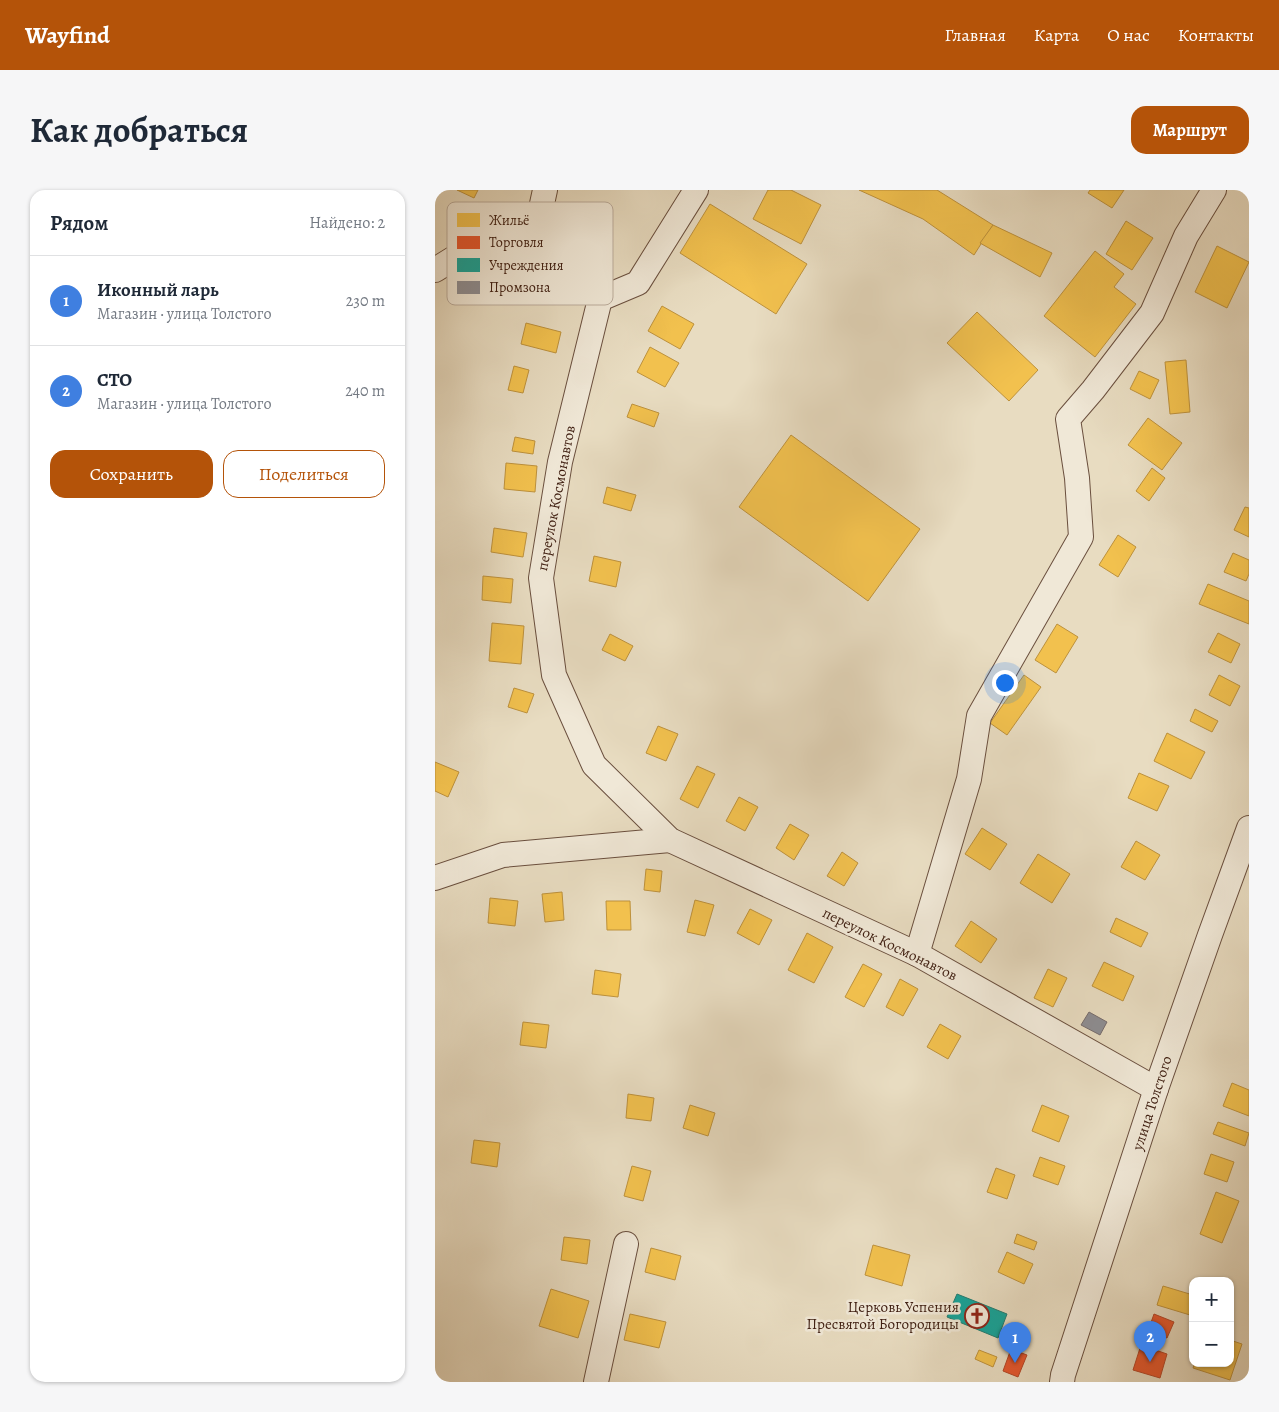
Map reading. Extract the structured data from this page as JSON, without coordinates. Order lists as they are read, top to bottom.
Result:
{
  "streets": {
    "street": ["переулок Космонавтов", "улица Толстого"]
  },
  "crossings": [
    ["переулок Космонавтов", "улица Толстого"]
  ],
  "places": {
    "church": ["Церковь Успения Пресвятой Богородицы"]
  },
  "legend": [
    "Жильё",
    "Торговля",
    "Учреждения",
    "Промзона"
  ],
  "page": {
    "header": "Wayfind",
    "nav": [
      "Главная",
      "Карта",
      "О нас",
      "Контакты"
    ],
    "title": "Как добраться",
    "buttons": [
      "Маршрут",
      ["Сохранить", "Поделиться"]
    ],
    "heading": ["Рядом", "Найдено: 2"],
    "list": [
      {
        "mark": "1",
        "name": "Иконный ларь",
        "note": "Магазин · улица Толстого",
        "value": "230 m"
      },
      {
        "mark": "2",
        "name": "СТО",
        "note": "Магазин · улица Толстого",
        "value": "240 m"
      }
    ],
    "map_buttons": ["+", "−"],
    "pins": ["2", "1"]
  }
}
